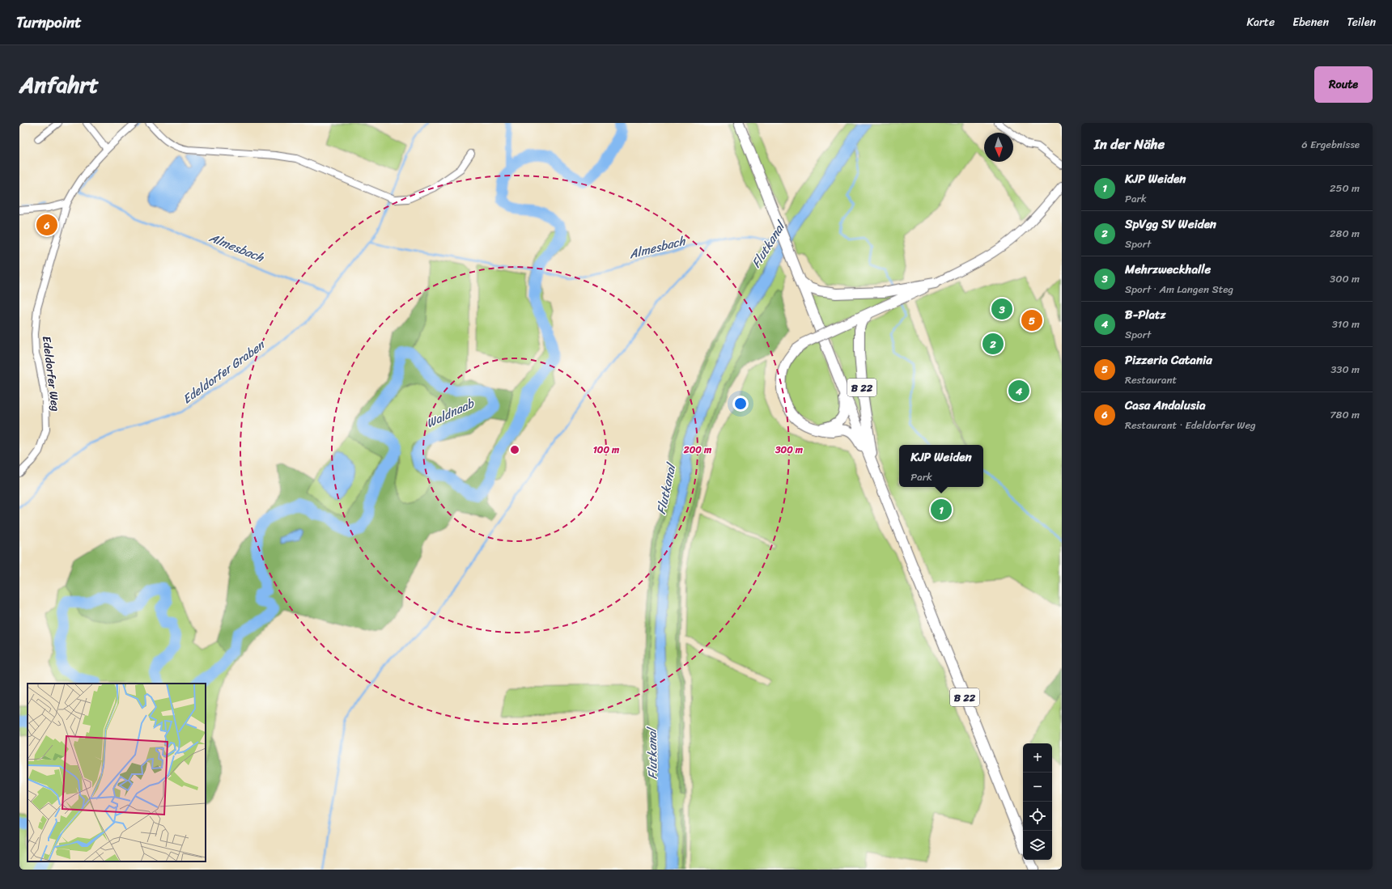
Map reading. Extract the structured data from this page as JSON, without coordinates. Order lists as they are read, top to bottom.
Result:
{
  "streets": {
    "main road": ["B 22"],
    "street": ["Edeldorfer Weg"]
  },
  "water": [
    "Flutkanal",
    "Almesbach",
    "Edeldorfer Graben",
    "Waldnaab"
  ],
  "north": "bottom",
  "page": {
    "header": "Turnpoint",
    "nav": ["Karte", "Ebenen", "Teilen"],
    "title": "Anfahrt",
    "buttons": "Route",
    "heading": ["In der Nähe", "6 Ergebnisse"],
    "list": [
      {
        "mark": "1",
        "name": "KJP Weiden",
        "note": "Park",
        "value": "250 m"
      },
      {
        "mark": "2",
        "name": "SpVgg SV Weiden",
        "note": "Sport",
        "value": "280 m"
      },
      {
        "mark": "3",
        "name": "Mehrzweckhalle",
        "note": "Sport · Am Langen Steg",
        "value": "300 m"
      },
      {
        "mark": "4",
        "name": "B-Platz",
        "note": "Sport",
        "value": "310 m"
      },
      {
        "mark": "5",
        "name": "Pizzeria Catania",
        "note": "Restaurant",
        "value": "330 m"
      },
      {
        "mark": "6",
        "name": "Casa Andalusia",
        "note": "Restaurant · Edeldorfer Weg",
        "value": "780 m"
      }
    ],
    "pins": [
      "6",
      "3",
      "5",
      "2",
      "4",
      "1"
    ],
    "popup": ["KJP Weiden", "Park"],
    "map_buttons": ["+", "−"]
  },
  "rings": ["100 m", "200 m", "300 m"]
}
